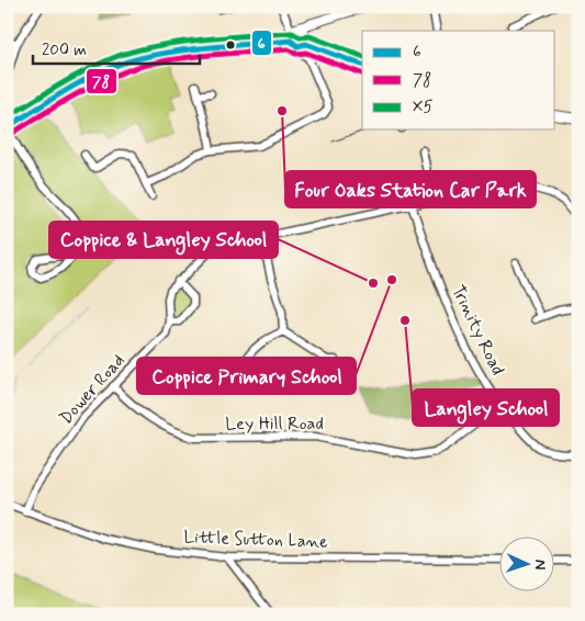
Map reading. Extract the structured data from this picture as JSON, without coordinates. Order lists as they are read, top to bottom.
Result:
{
  "streets": {
    "street": [
      "Trinity Road",
      "Dower Road",
      "Ley Hill Road",
      "Little Sutton Lane"
    ]
  },
  "crossings": [
    ["Trinity Road", "Dower Road"],
    ["Trinity Road", "Ley Hill Road"],
    ["Dower Road", "Ley Hill Road"],
    ["Dower Road", "Little Sutton Lane"]
  ],
  "places": [
    "Four Oaks Station Car Park",
    "Coppice Primary School",
    "Coppice & Langley School",
    "Langley School"
  ],
  "lines": ["transit line X5", "transit line 6", "transit line 78"],
  "legend": ["6", "78", "X5"],
  "scale_bar": "200 m",
  "north": "right"
}
